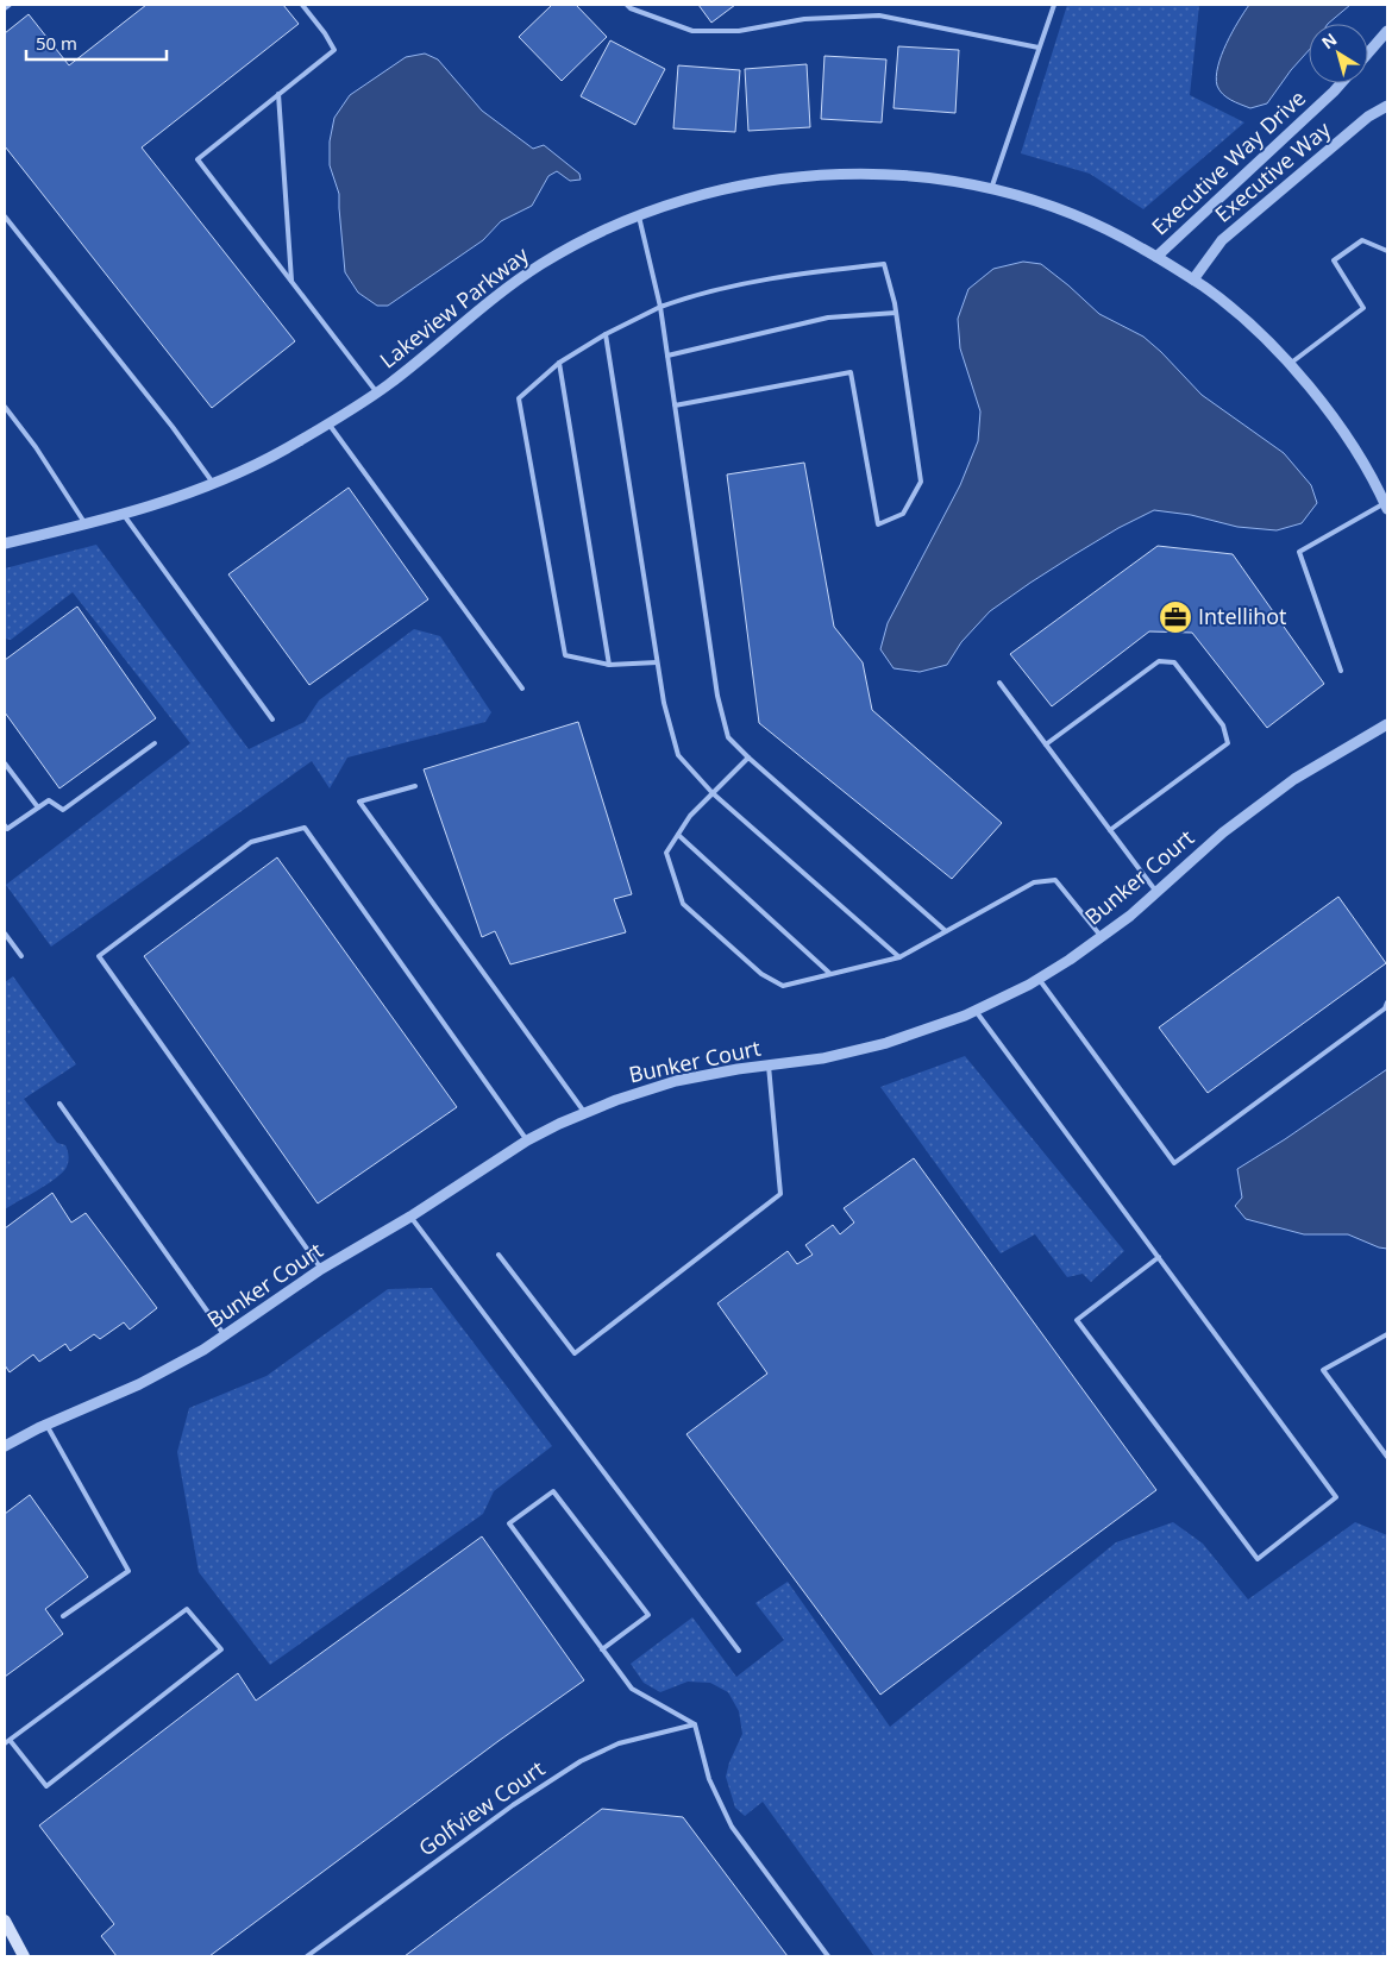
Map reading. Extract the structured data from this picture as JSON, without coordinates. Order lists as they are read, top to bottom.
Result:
{
  "streets": {
    "street": [
      "Executive Way Drive",
      "Executive Way",
      "Lakeview Parkway",
      "Bunker Court"
    ],
    "lane": ["Golfview Court"]
  },
  "crossings": [
    ["Executive Way Drive", "Lakeview Parkway"],
    ["Executive Way", "Lakeview Parkway"]
  ],
  "places": {
    "office": ["Intellihot"]
  },
  "scale_bar": "50 m",
  "north": "top left"
}
